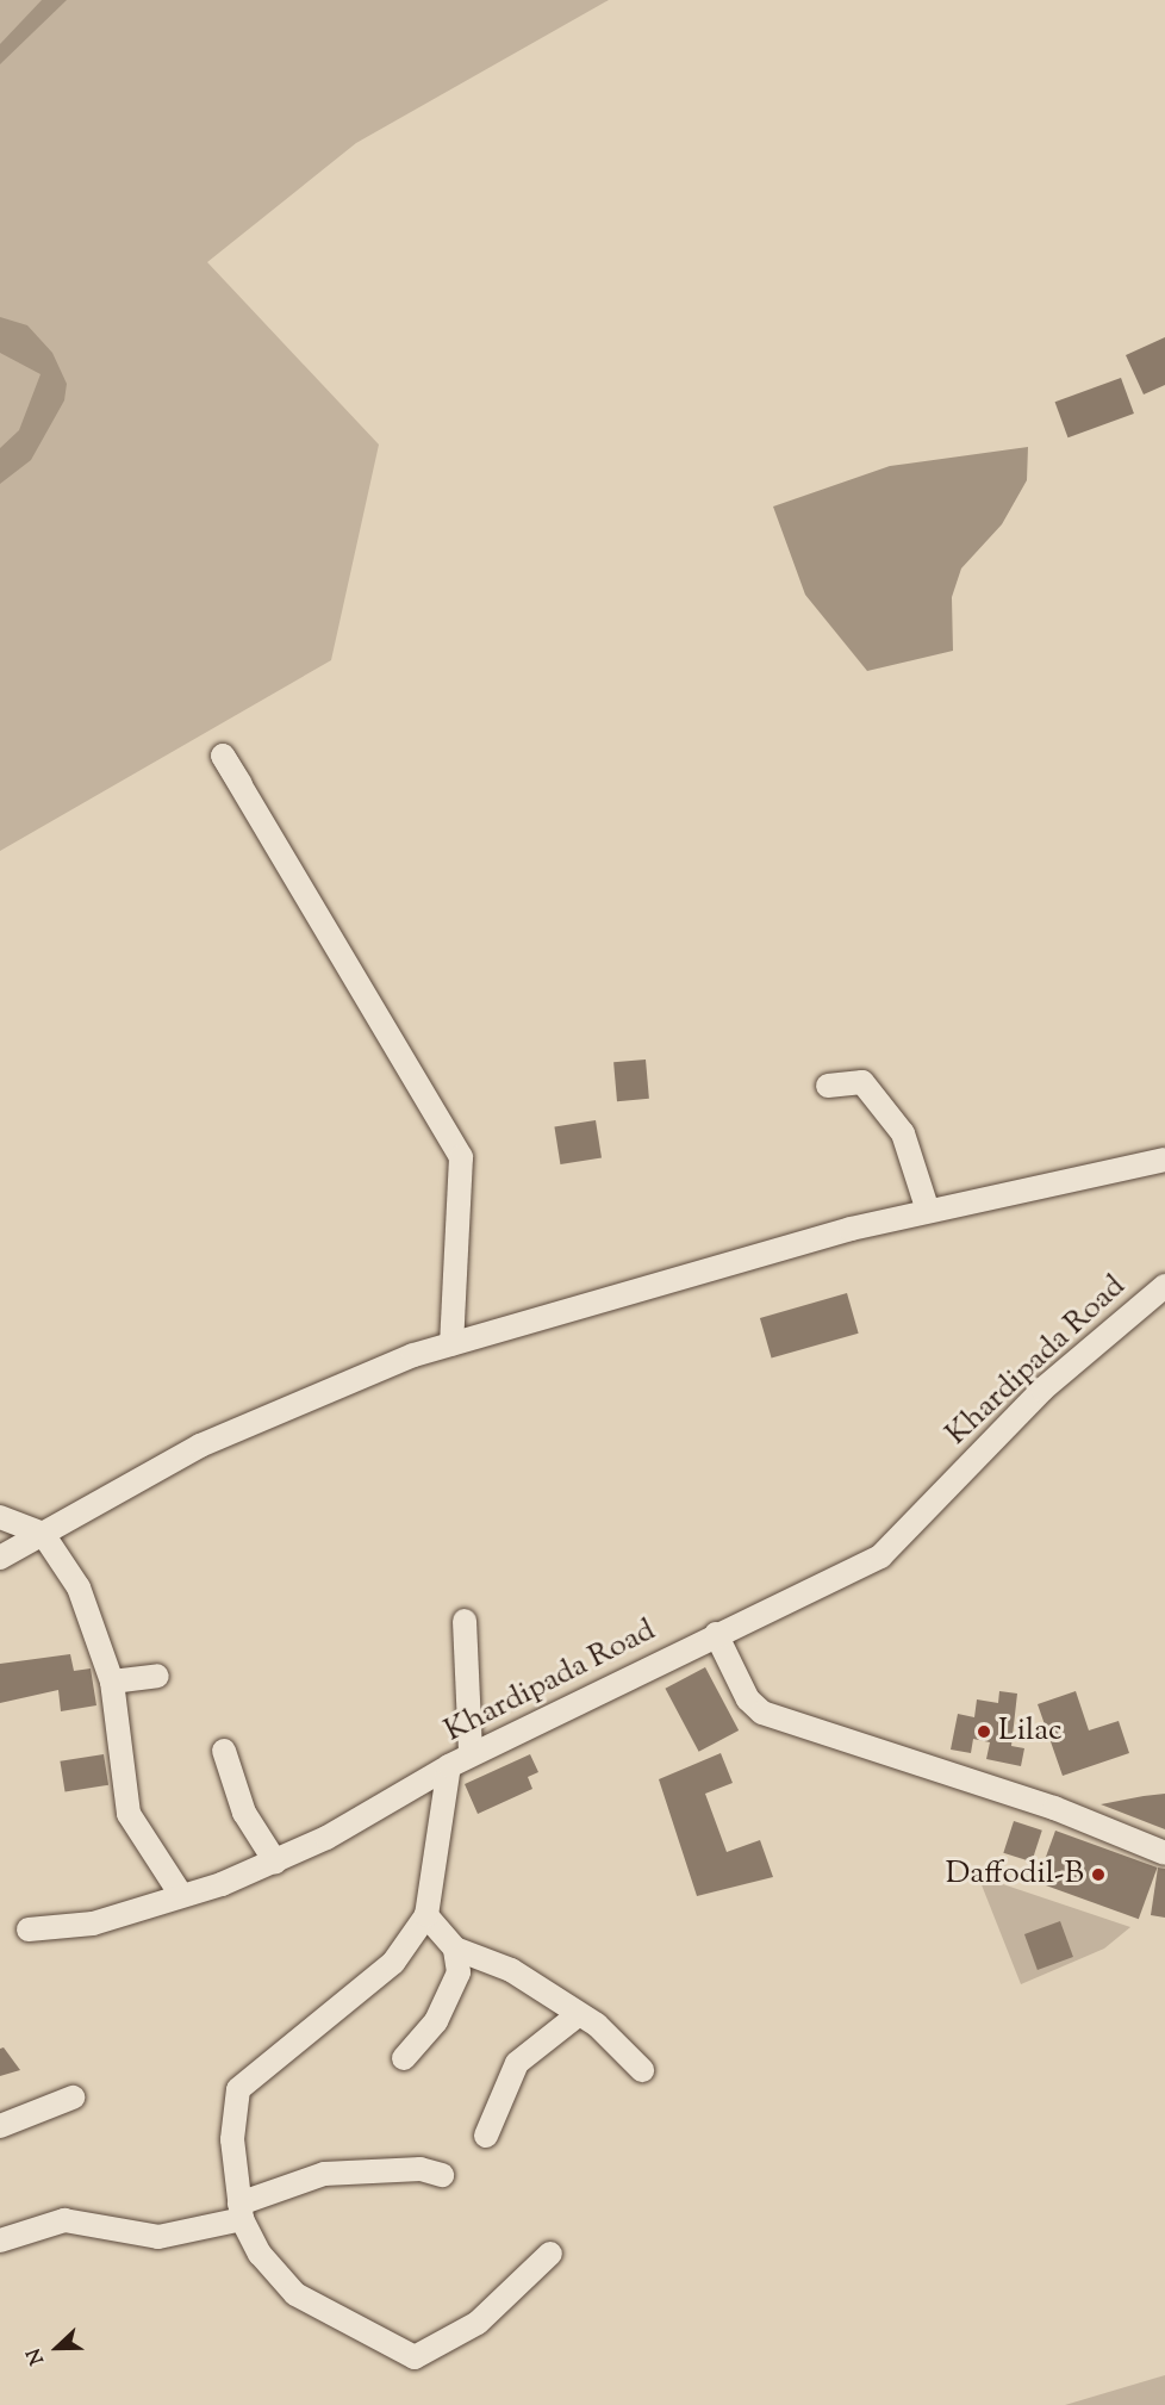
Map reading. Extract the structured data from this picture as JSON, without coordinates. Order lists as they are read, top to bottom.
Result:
{
  "streets": {
    "street": ["Khardipada Road"]
  },
  "places": ["Lilac", "Daffodil-B"],
  "north": "left"
}
